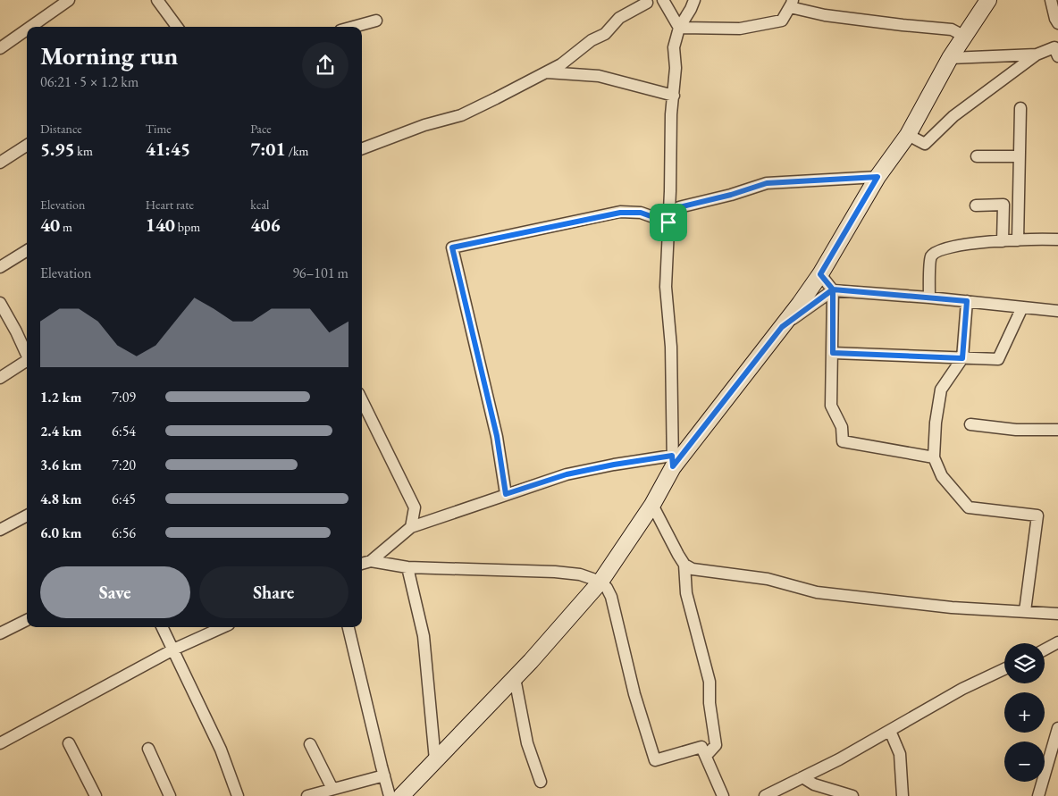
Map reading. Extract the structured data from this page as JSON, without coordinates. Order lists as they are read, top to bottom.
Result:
{
  "page": {
    "heading": ["Morning run", "06:21 · 5 × 1.2 km"],
    "stats": [
      ["Distance", "5.95 km"],
      ["Time", "41:45"],
      ["Pace", "7:01 /km"],
      ["Elevation", "40 m"],
      ["Heart rate", "140 bpm"],
      ["kcal", "406"]
    ],
    "chart": ["Elevation", "96–101 m"],
    "list": [
      {
        "name": "1.2 km",
        "note": "7:09"
      },
      {
        "name": "2.4 km",
        "note": "6:54"
      },
      {
        "name": "3.6 km",
        "note": "7:20"
      },
      {
        "name": "4.8 km",
        "note": "6:45"
      },
      {
        "name": "6.0 km",
        "note": "6:56"
      }
    ],
    "buttons": ["Save", "Share"],
    "map_buttons": ["+", "−"]
  }
}
